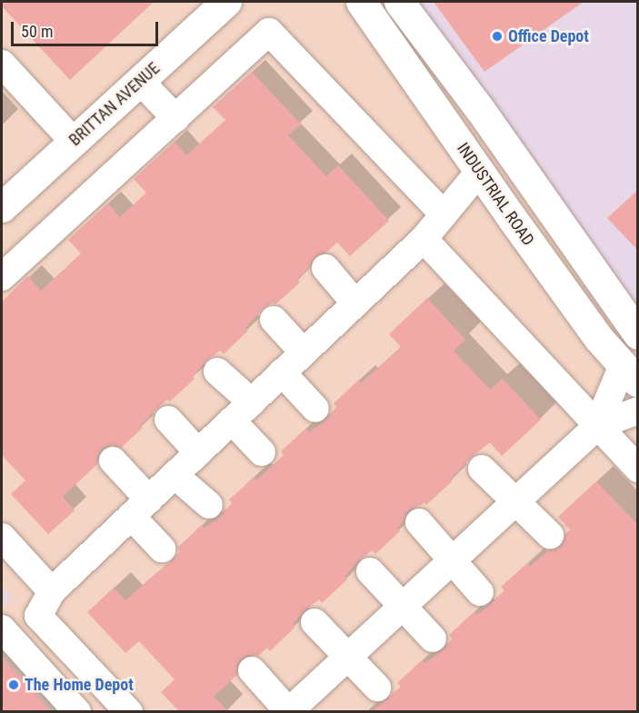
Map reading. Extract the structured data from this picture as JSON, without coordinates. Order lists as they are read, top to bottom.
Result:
{
  "streets": {
    "main road": ["BRITTAN AVENUE", "INDUSTRIAL ROAD"]
  },
  "places": ["Office Depot", "The Home Depot"],
  "scale_bar": "50 m"
}
